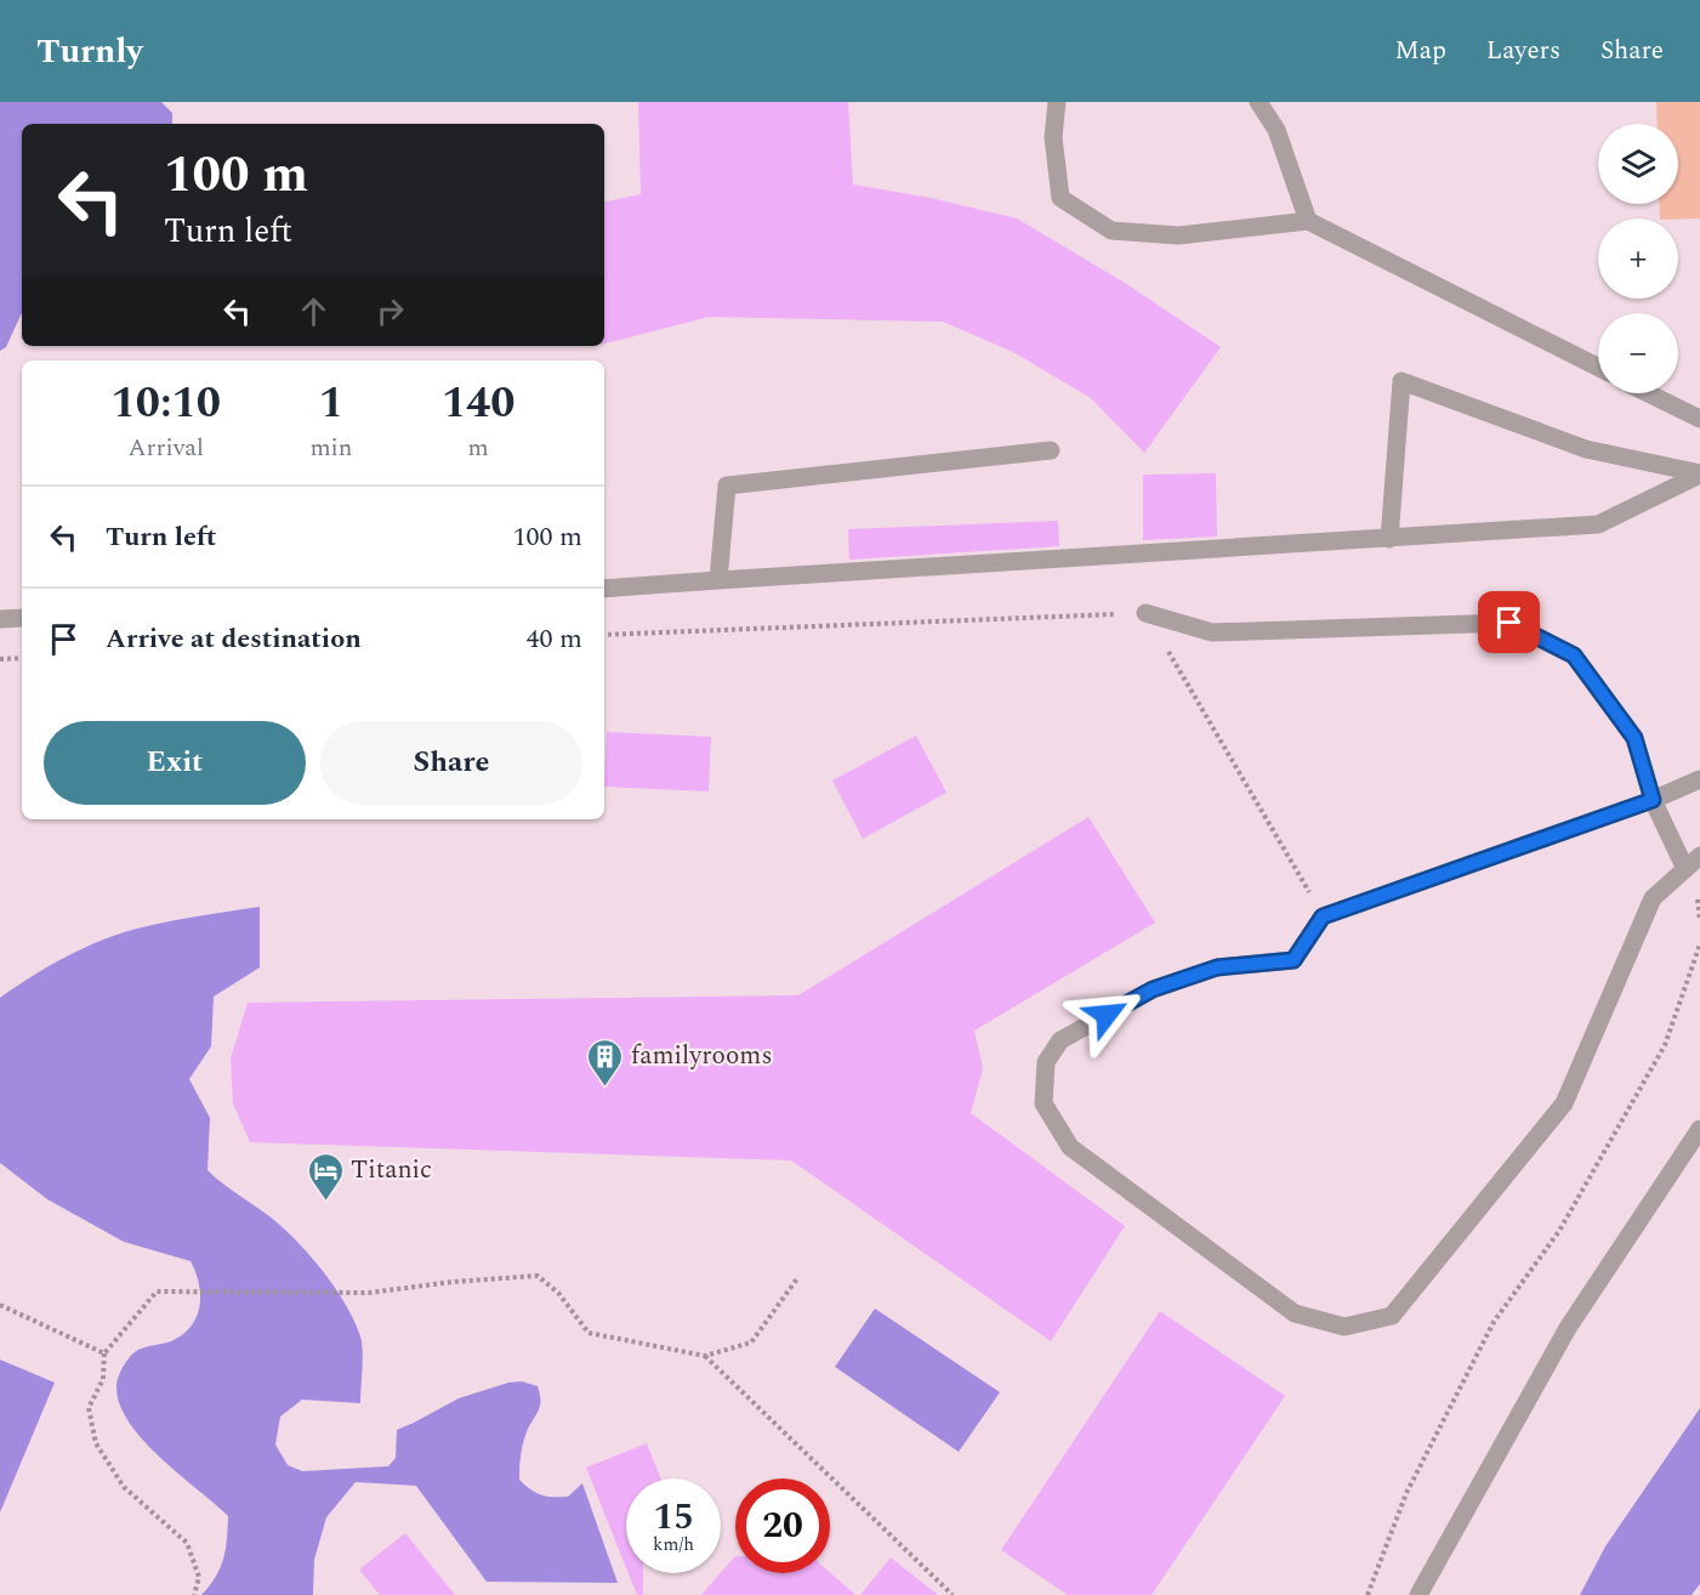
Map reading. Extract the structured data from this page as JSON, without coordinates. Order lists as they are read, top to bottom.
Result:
{
  "places": {
    "building": ["familyrooms"],
    "hotel": ["Titanic"]
  },
  "page": {
    "header": "Turnly",
    "nav": ["Map", "Layers", "Share"],
    "map_buttons": ["+", "−"],
    "turn": ["100 m", "Turn left"],
    "eta": [
      "10:10",
      "Arrival",
      "1",
      "min",
      "140",
      "m"
    ],
    "list": [
      {
        "name": "Turn left",
        "value": "100 m"
      },
      {
        "name": "Arrive at destination",
        "value": "40 m"
      }
    ],
    "buttons": ["Exit", "Share"],
    "speed": "15 km/h",
    "limit": "20"
  }
}
